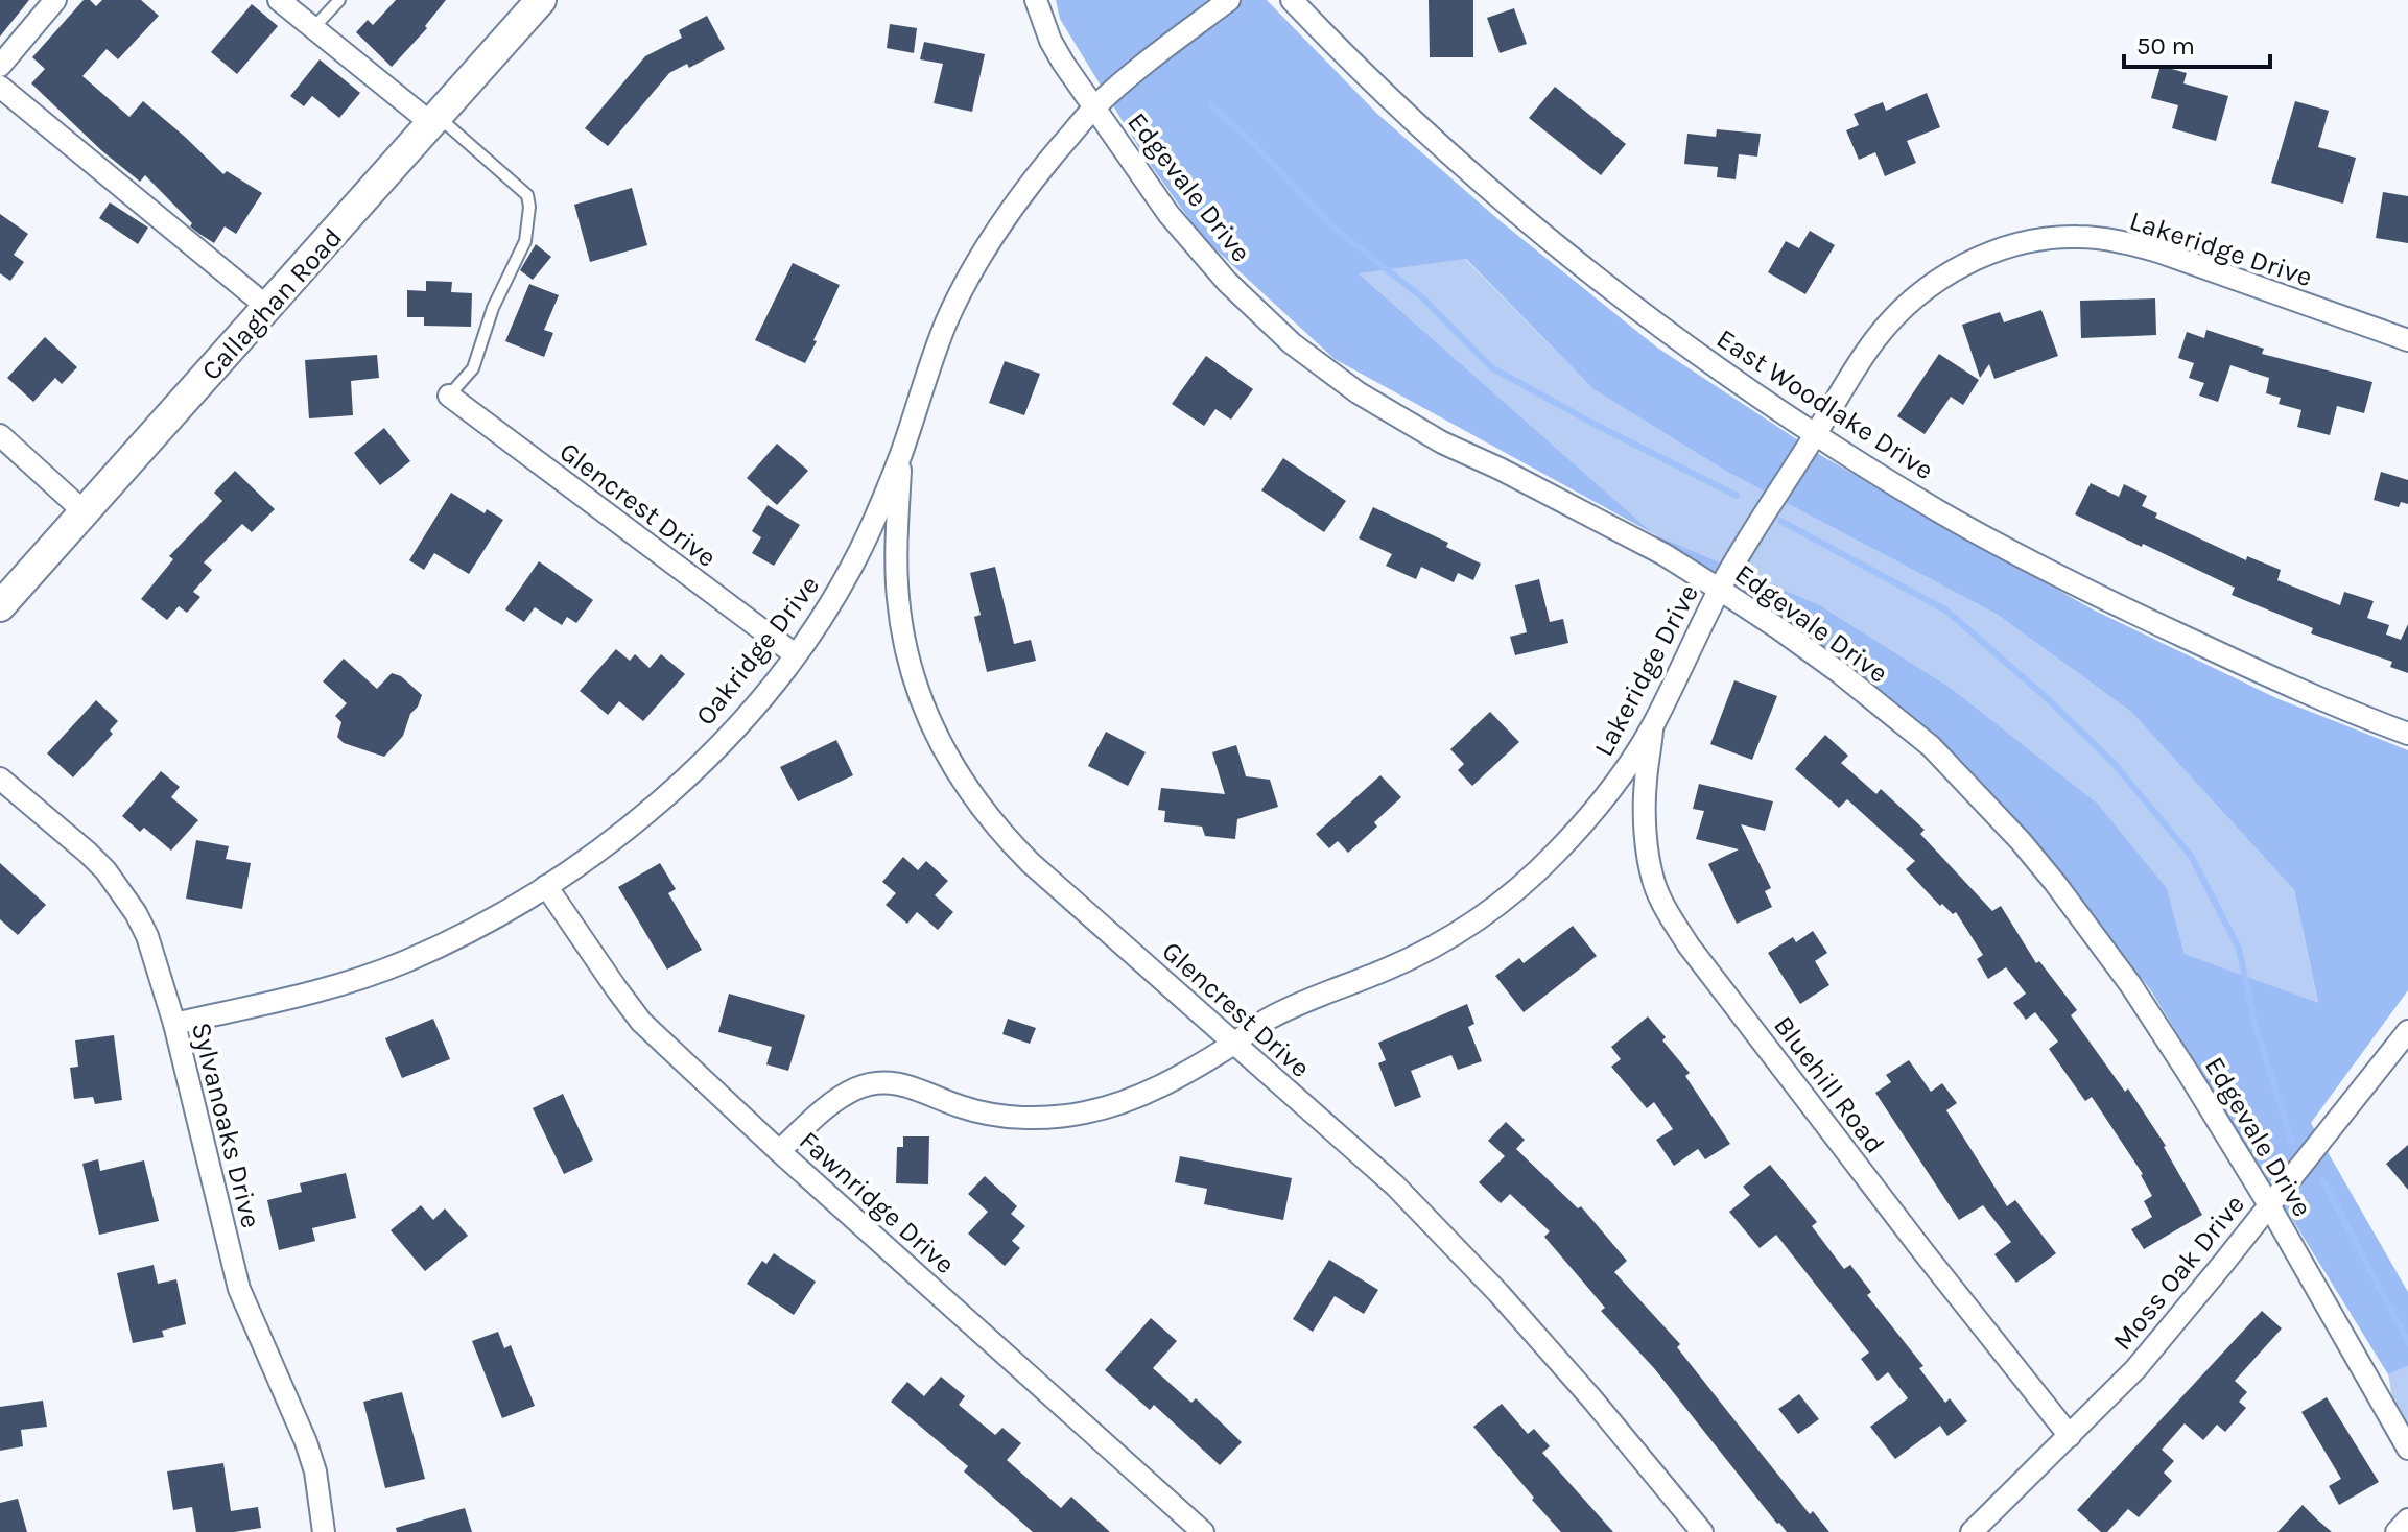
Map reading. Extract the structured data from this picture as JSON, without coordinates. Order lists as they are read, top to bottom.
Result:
{
  "streets": {
    "main road": ["Callaghan Road"],
    "street": [
      "Edgevale Drive",
      "Lakeridge Drive",
      "East Woodlake Drive",
      "Glencrest Drive",
      "Oakridge Drive",
      "Bluehill Road",
      "Sylvanoaks Drive",
      "Fawnridge Drive",
      "Moss Oak Drive"
    ]
  },
  "crossings": [
    ["Edgevale Drive", "Lakeridge Drive"],
    ["Edgevale Drive", "Oakridge Drive"],
    ["Edgevale Drive", "Moss Oak Drive"],
    ["Lakeridge Drive", "East Woodlake Drive"],
    ["Lakeridge Drive", "Glencrest Drive"],
    ["Lakeridge Drive", "Bluehill Road"],
    ["Lakeridge Drive", "Fawnridge Drive"],
    ["Glencrest Drive", "Oakridge Drive"],
    ["Oakridge Drive", "Sylvanoaks Drive"],
    ["Oakridge Drive", "Fawnridge Drive"],
    ["Bluehill Road", "Moss Oak Drive"]
  ],
  "scale_bar": "50 m"
}
